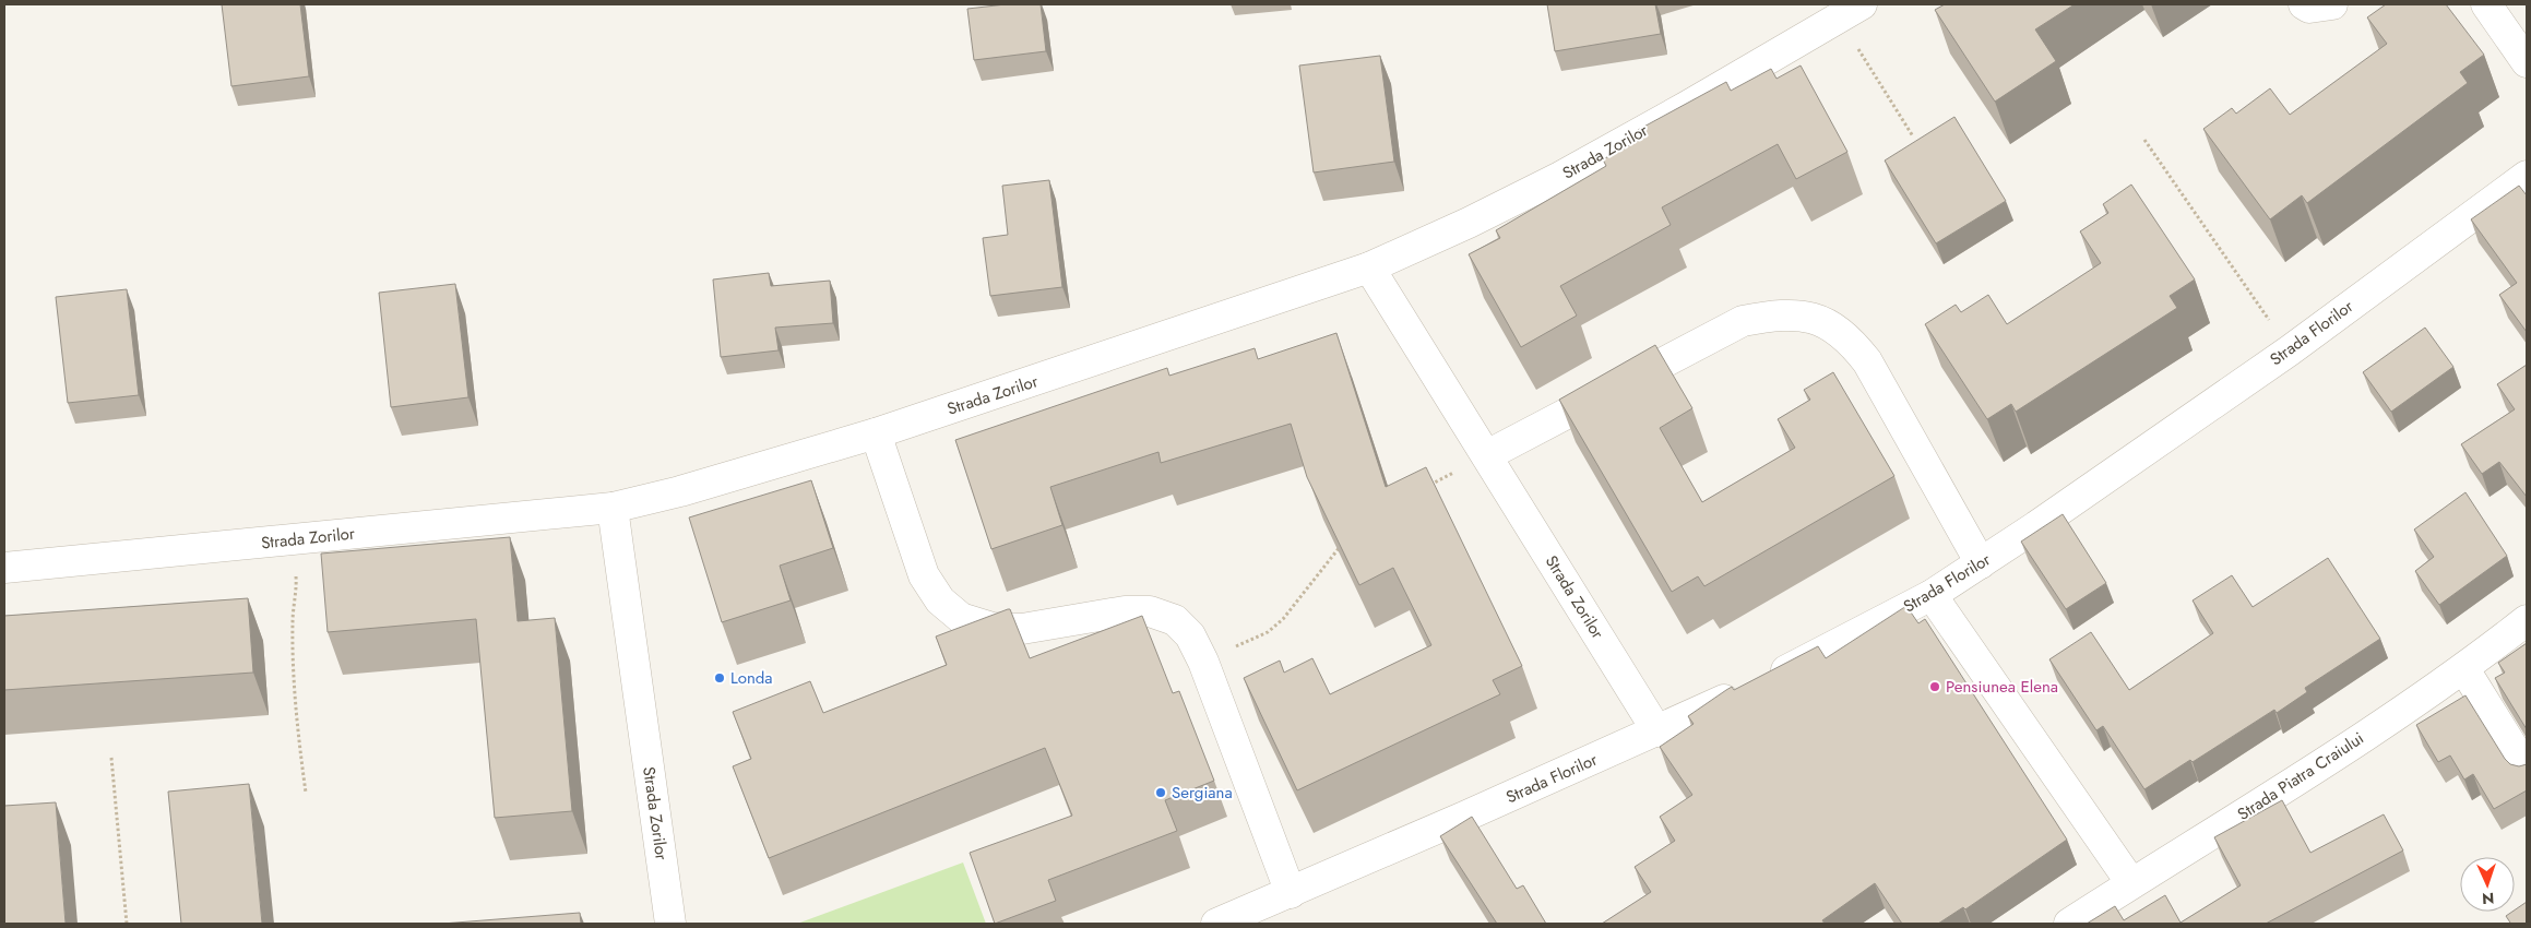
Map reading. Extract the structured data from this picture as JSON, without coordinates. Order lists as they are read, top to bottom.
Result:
{
  "streets": {
    "street": ["Strada Zorilor", "Strada Florilor", "Strada Piatra Craiului"]
  },
  "crossings": [
    ["Strada Zorilor", "Strada Florilor"]
  ],
  "places": ["Londa", "Pensiunea Elena", "Sergiana"],
  "north": "bottom"
}
